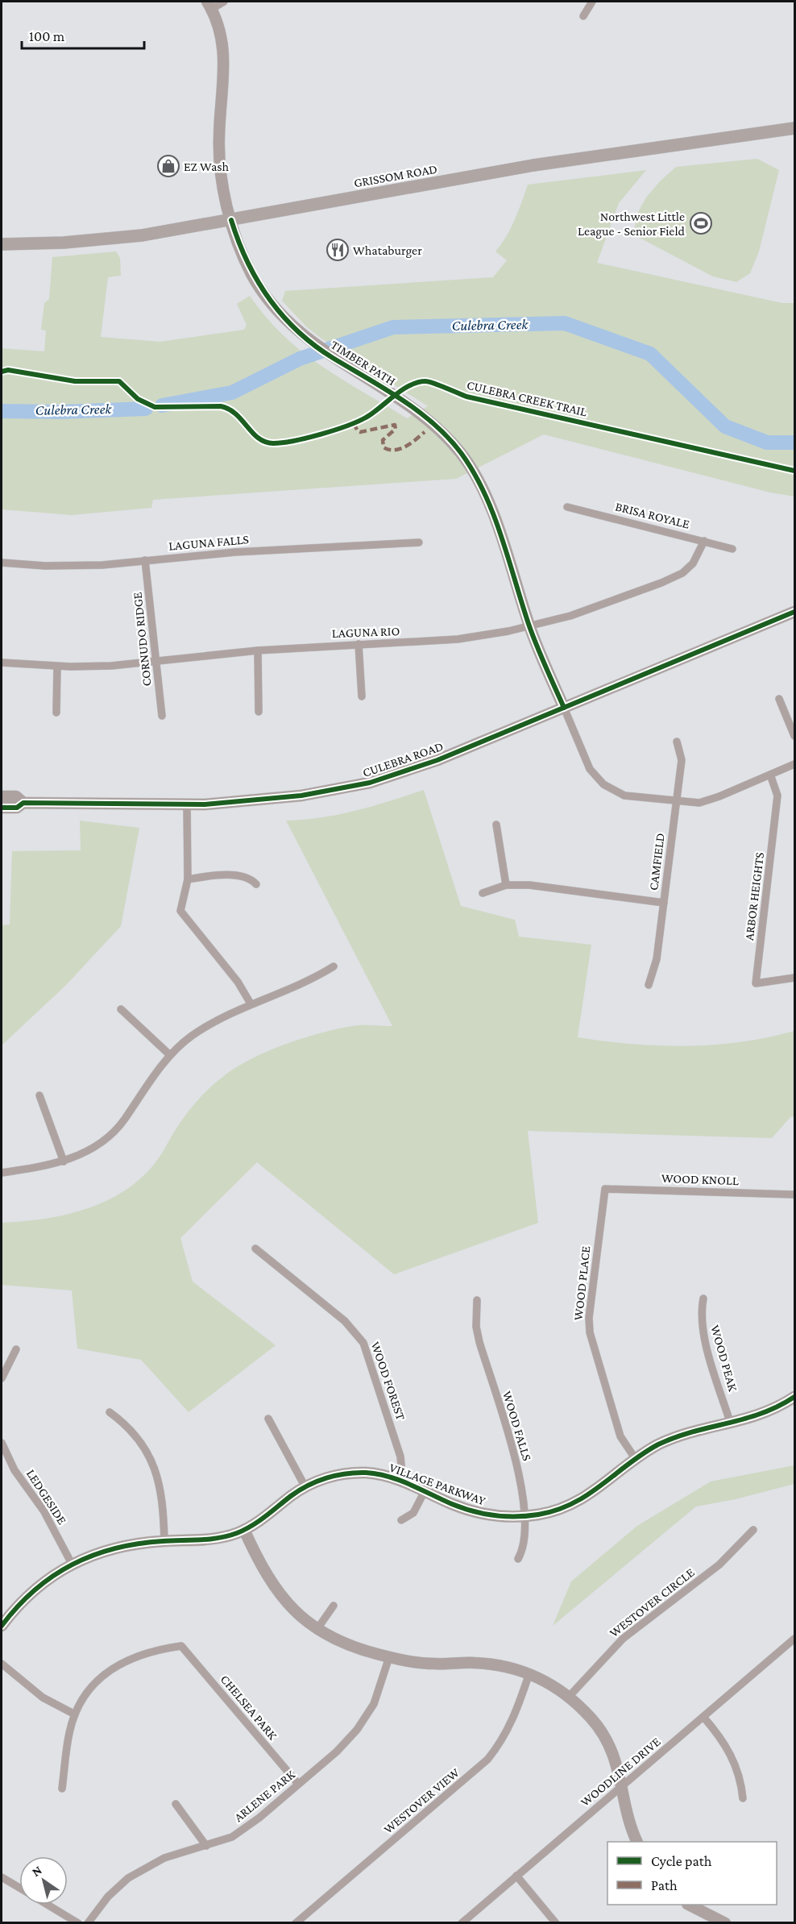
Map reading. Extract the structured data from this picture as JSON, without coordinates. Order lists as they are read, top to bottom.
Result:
{
  "streets": {
    "main road": ["GRISSOM ROAD"],
    "street": [
      "TIMBER PATH",
      "BRISA ROYALE",
      "LAGUNA FALLS",
      "LAGUNA RIO",
      "CORNUDO RIDGE",
      "CULEBRA ROAD",
      "CAMFIELD",
      "ARBOR HEIGHTS",
      "WOOD KNOLL",
      "WOOD PLACE",
      "WOOD PEAK",
      "WOOD FOREST",
      "WOOD FALLS",
      "VILLAGE PARKWAY",
      "LEDGESIDE",
      "WESTOVER CIRCLE",
      "CHELSEA PARK",
      "WOODLINE DRIVE",
      "ARLENE PARK",
      "WESTOVER VIEW"
    ],
    "cycle path": ["CULEBRA CREEK TRAIL"]
  },
  "crossings": [
    ["GRISSOM ROAD", "TIMBER PATH"],
    ["TIMBER PATH", "LAGUNA RIO"],
    ["TIMBER PATH", "CULEBRA ROAD"],
    ["BRISA ROYALE", "LAGUNA RIO"],
    ["LAGUNA FALLS", "CORNUDO RIDGE"],
    ["LAGUNA RIO", "CORNUDO RIDGE"],
    ["WOOD KNOLL", "WOOD PLACE"],
    ["WOOD PLACE", "VILLAGE PARKWAY"],
    ["WOOD PEAK", "VILLAGE PARKWAY"],
    ["WOOD FOREST", "VILLAGE PARKWAY"],
    ["WOOD FALLS", "VILLAGE PARKWAY"],
    ["VILLAGE PARKWAY", "LEDGESIDE"],
    ["CHELSEA PARK", "ARLENE PARK"]
  ],
  "water": ["Culebra Creek"],
  "places": {
    "shop": ["EZ Wash"],
    "sports": ["Northwest Little League - Senior Field"],
    "restaurant": ["Whataburger"]
  },
  "legend": ["Cycle path", "Path"],
  "scale_bar": "100 m",
  "north": "top left"
}
